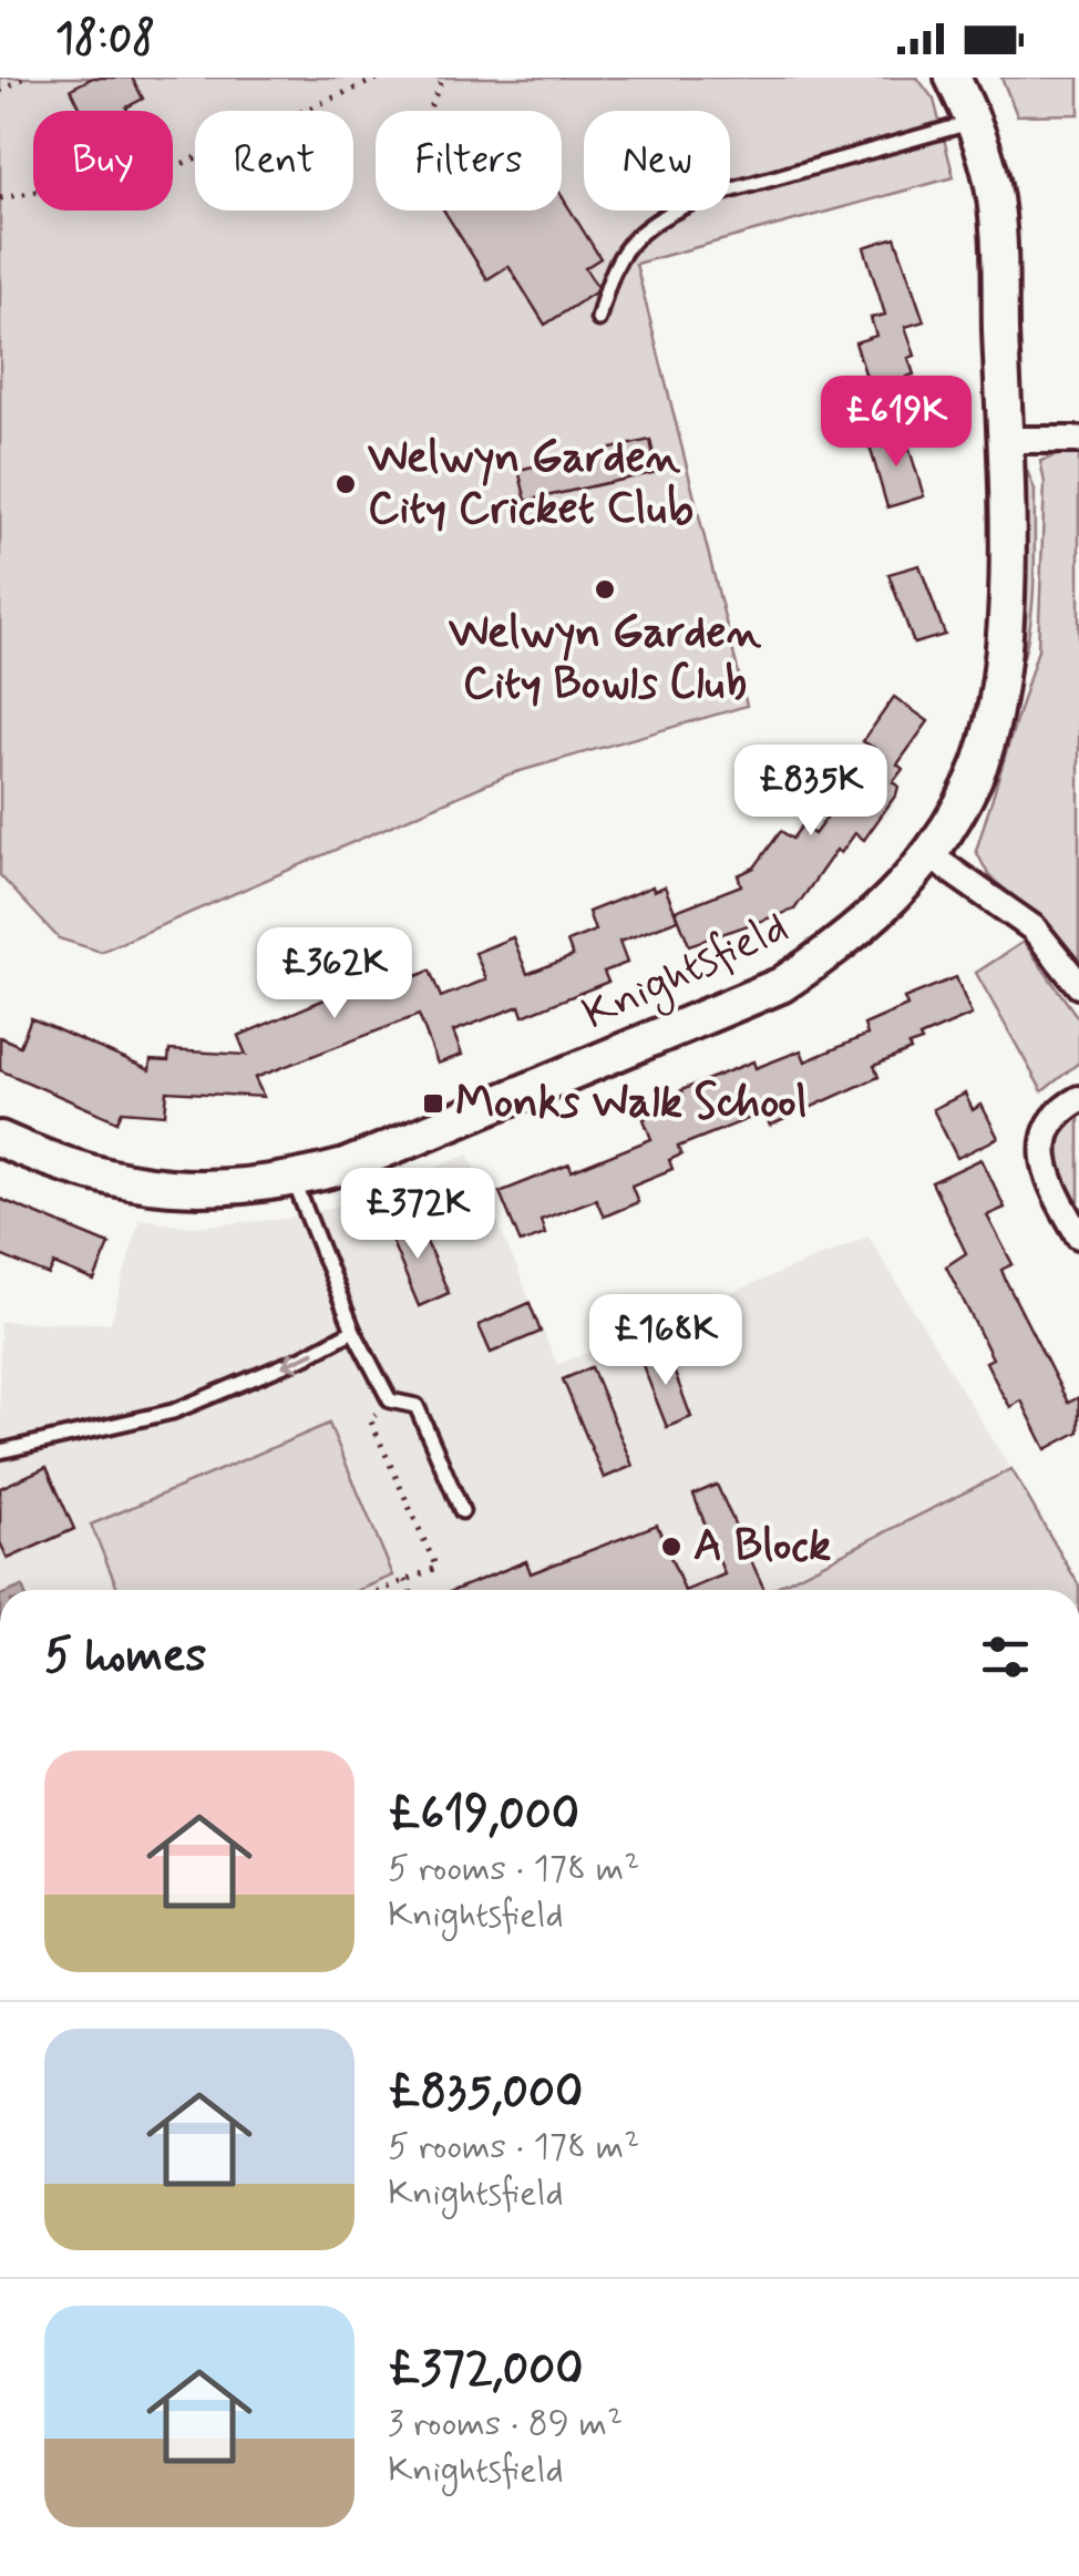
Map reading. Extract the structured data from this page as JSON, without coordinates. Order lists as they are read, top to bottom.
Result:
{
  "streets": {
    "street": ["Knightsfield"]
  },
  "places": {
    "other": ["Welwyn Garden City Cricket Club", "Welwyn Garden City Bowls Club", "A Block"],
    "transit": ["Monks Walk School"]
  },
  "page": {
    "status": "18:08",
    "chip": [
      "Buy",
      "Rent",
      "Filters",
      "New"
    ],
    "price": [
      "£619K",
      "£835K",
      "£362K",
      "£372K",
      "£168K"
    ],
    "heading": "5 homes",
    "list": [
      {
        "name": "£619,000",
        "note": "5 rooms · 178 m² · Knightsfield"
      },
      {
        "name": "£835,000",
        "note": "5 rooms · 178 m² · Knightsfield"
      },
      {
        "name": "£372,000",
        "note": "3 rooms · 89 m² · Knightsfield"
      }
    ]
  }
}
